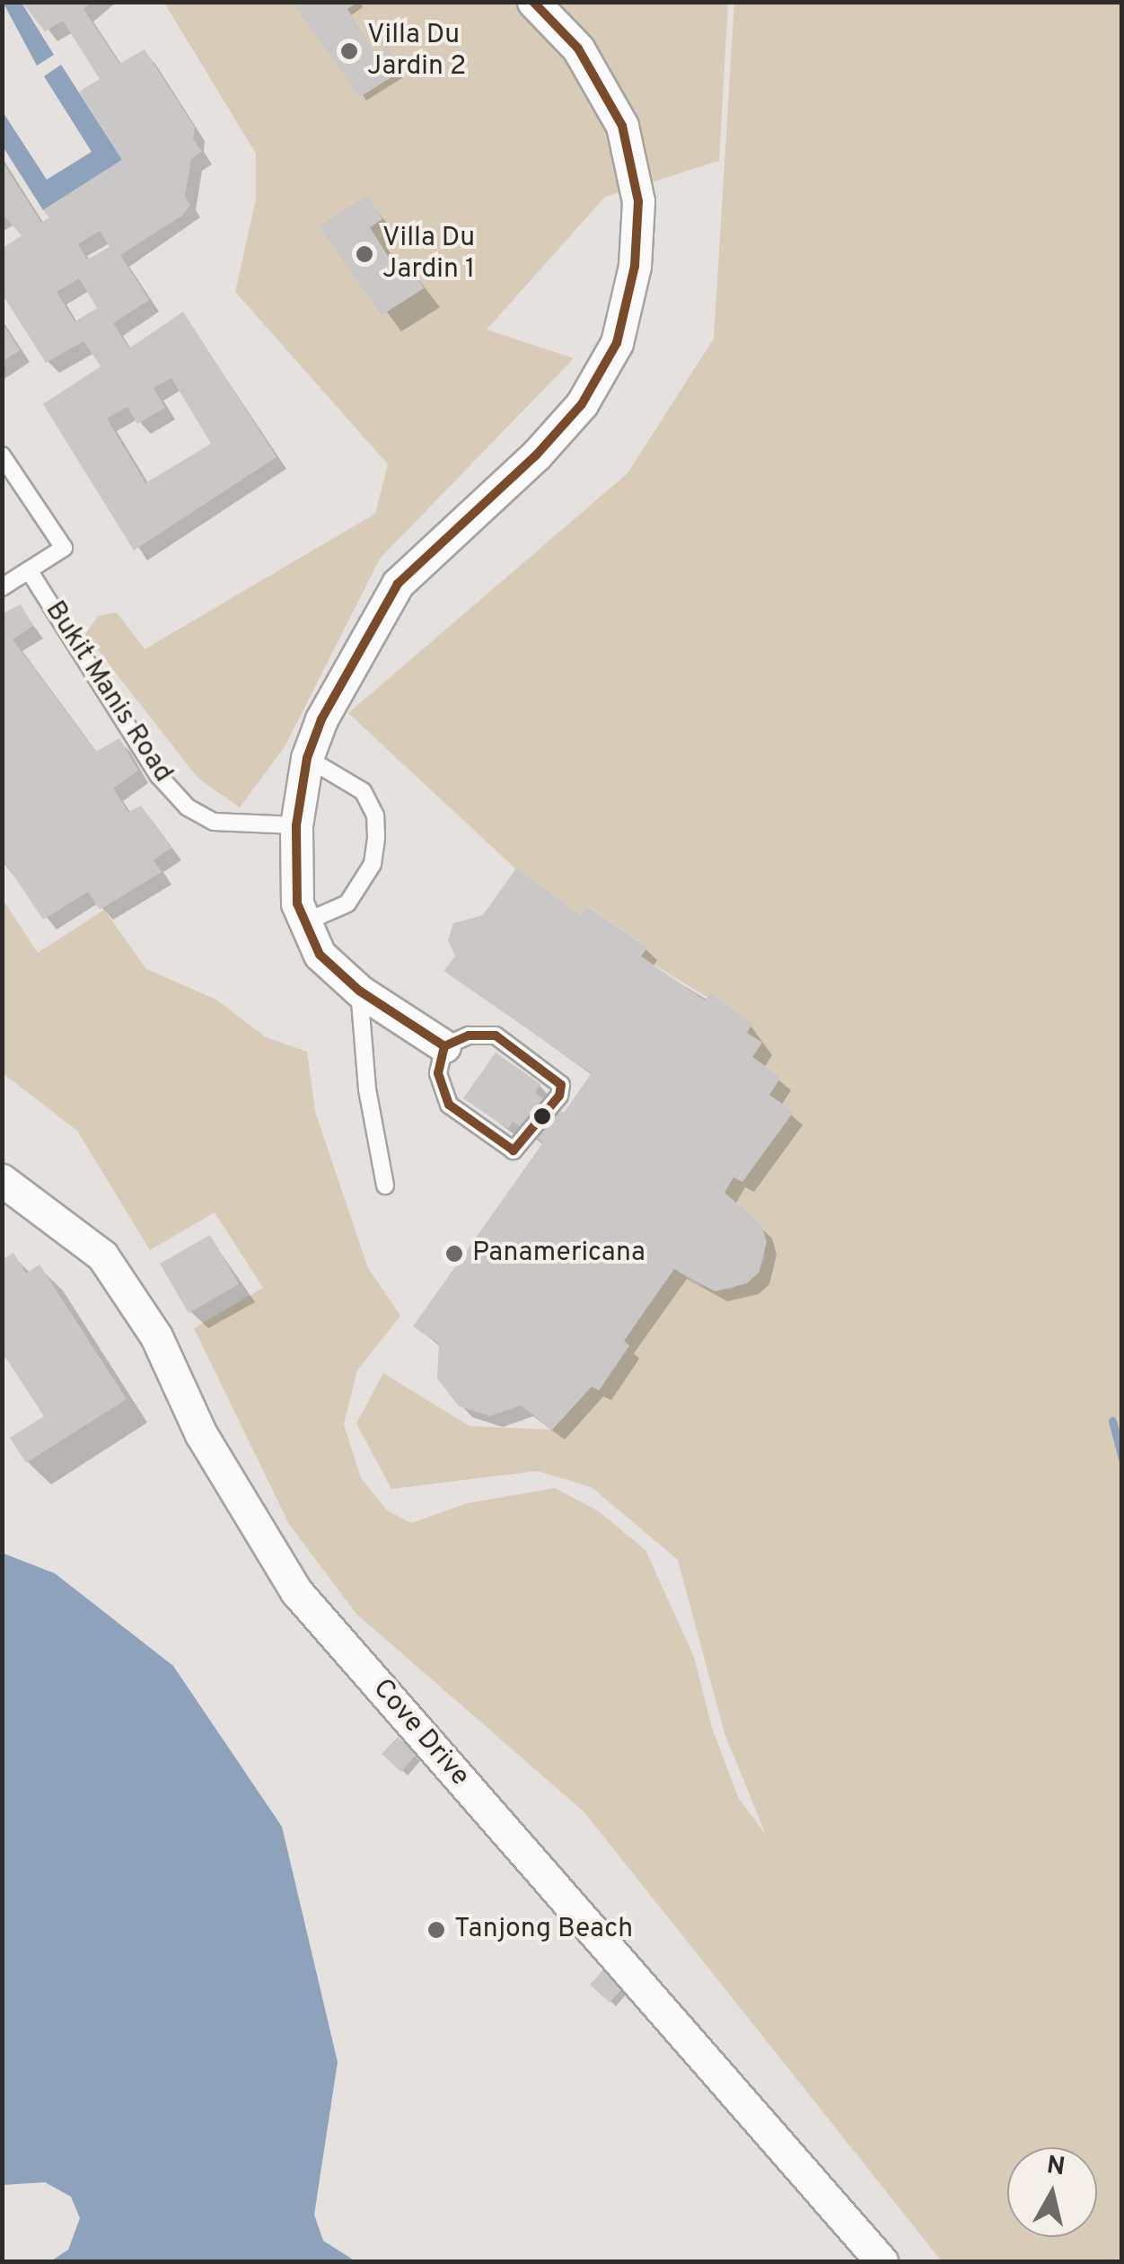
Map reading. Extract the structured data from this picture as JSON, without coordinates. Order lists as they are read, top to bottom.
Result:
{
  "streets": {
    "street": ["Cove Drive"],
    "lane": ["Bukit Manis Road"]
  },
  "places": [
    "Villa Du Jardin 2",
    "Villa Du Jardin 1",
    "Panamericana",
    "Tanjong Beach"
  ],
  "north": "top"
}
